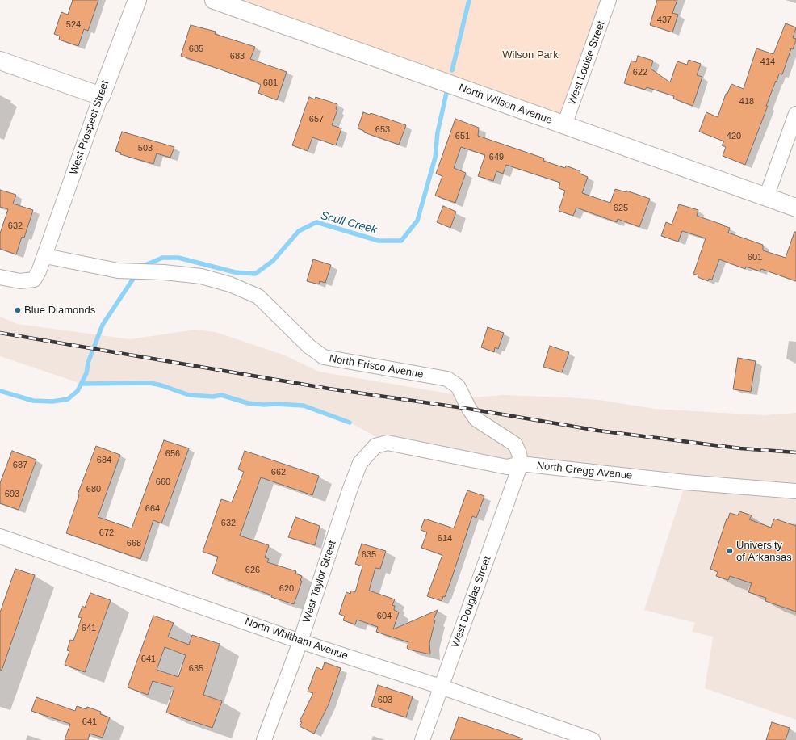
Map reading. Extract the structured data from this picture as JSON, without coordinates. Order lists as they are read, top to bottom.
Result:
{
  "streets": {
    "street": [
      "West Louise Street",
      "North Wilson Avenue",
      "West Prospect Street",
      "North Frisco Avenue",
      "North Gregg Avenue",
      "West Taylor Street",
      "West Douglas Street",
      "North Whitham Avenue"
    ]
  },
  "crossings": [
    ["West Louise Street", "North Wilson Avenue"],
    ["West Prospect Street", "North Frisco Avenue"],
    ["North Frisco Avenue", "North Gregg Avenue"],
    ["North Frisco Avenue", "West Douglas Street"],
    ["North Gregg Avenue", "West Taylor Street"],
    ["North Gregg Avenue", "West Douglas Street"],
    ["West Taylor Street", "North Whitham Avenue"],
    ["West Douglas Street", "North Whitham Avenue"]
  ],
  "water": ["Scull Creek"],
  "parks": ["Wilson Park"],
  "places": ["Blue Diamonds", "University of Arkansas"],
  "house_numbers": [
    "437",
    "524",
    "685",
    "683",
    "414",
    "622",
    "681",
    "418",
    "657",
    "653",
    "651",
    "420",
    "503",
    "649",
    "625",
    "632",
    "601",
    "656",
    "684",
    "687",
    "662",
    "660",
    "680",
    "693",
    "664",
    "632",
    "672",
    "614",
    "668",
    "635",
    "626",
    "620",
    "604",
    "641",
    "641",
    "635",
    "603",
    "641"
  ]
}
